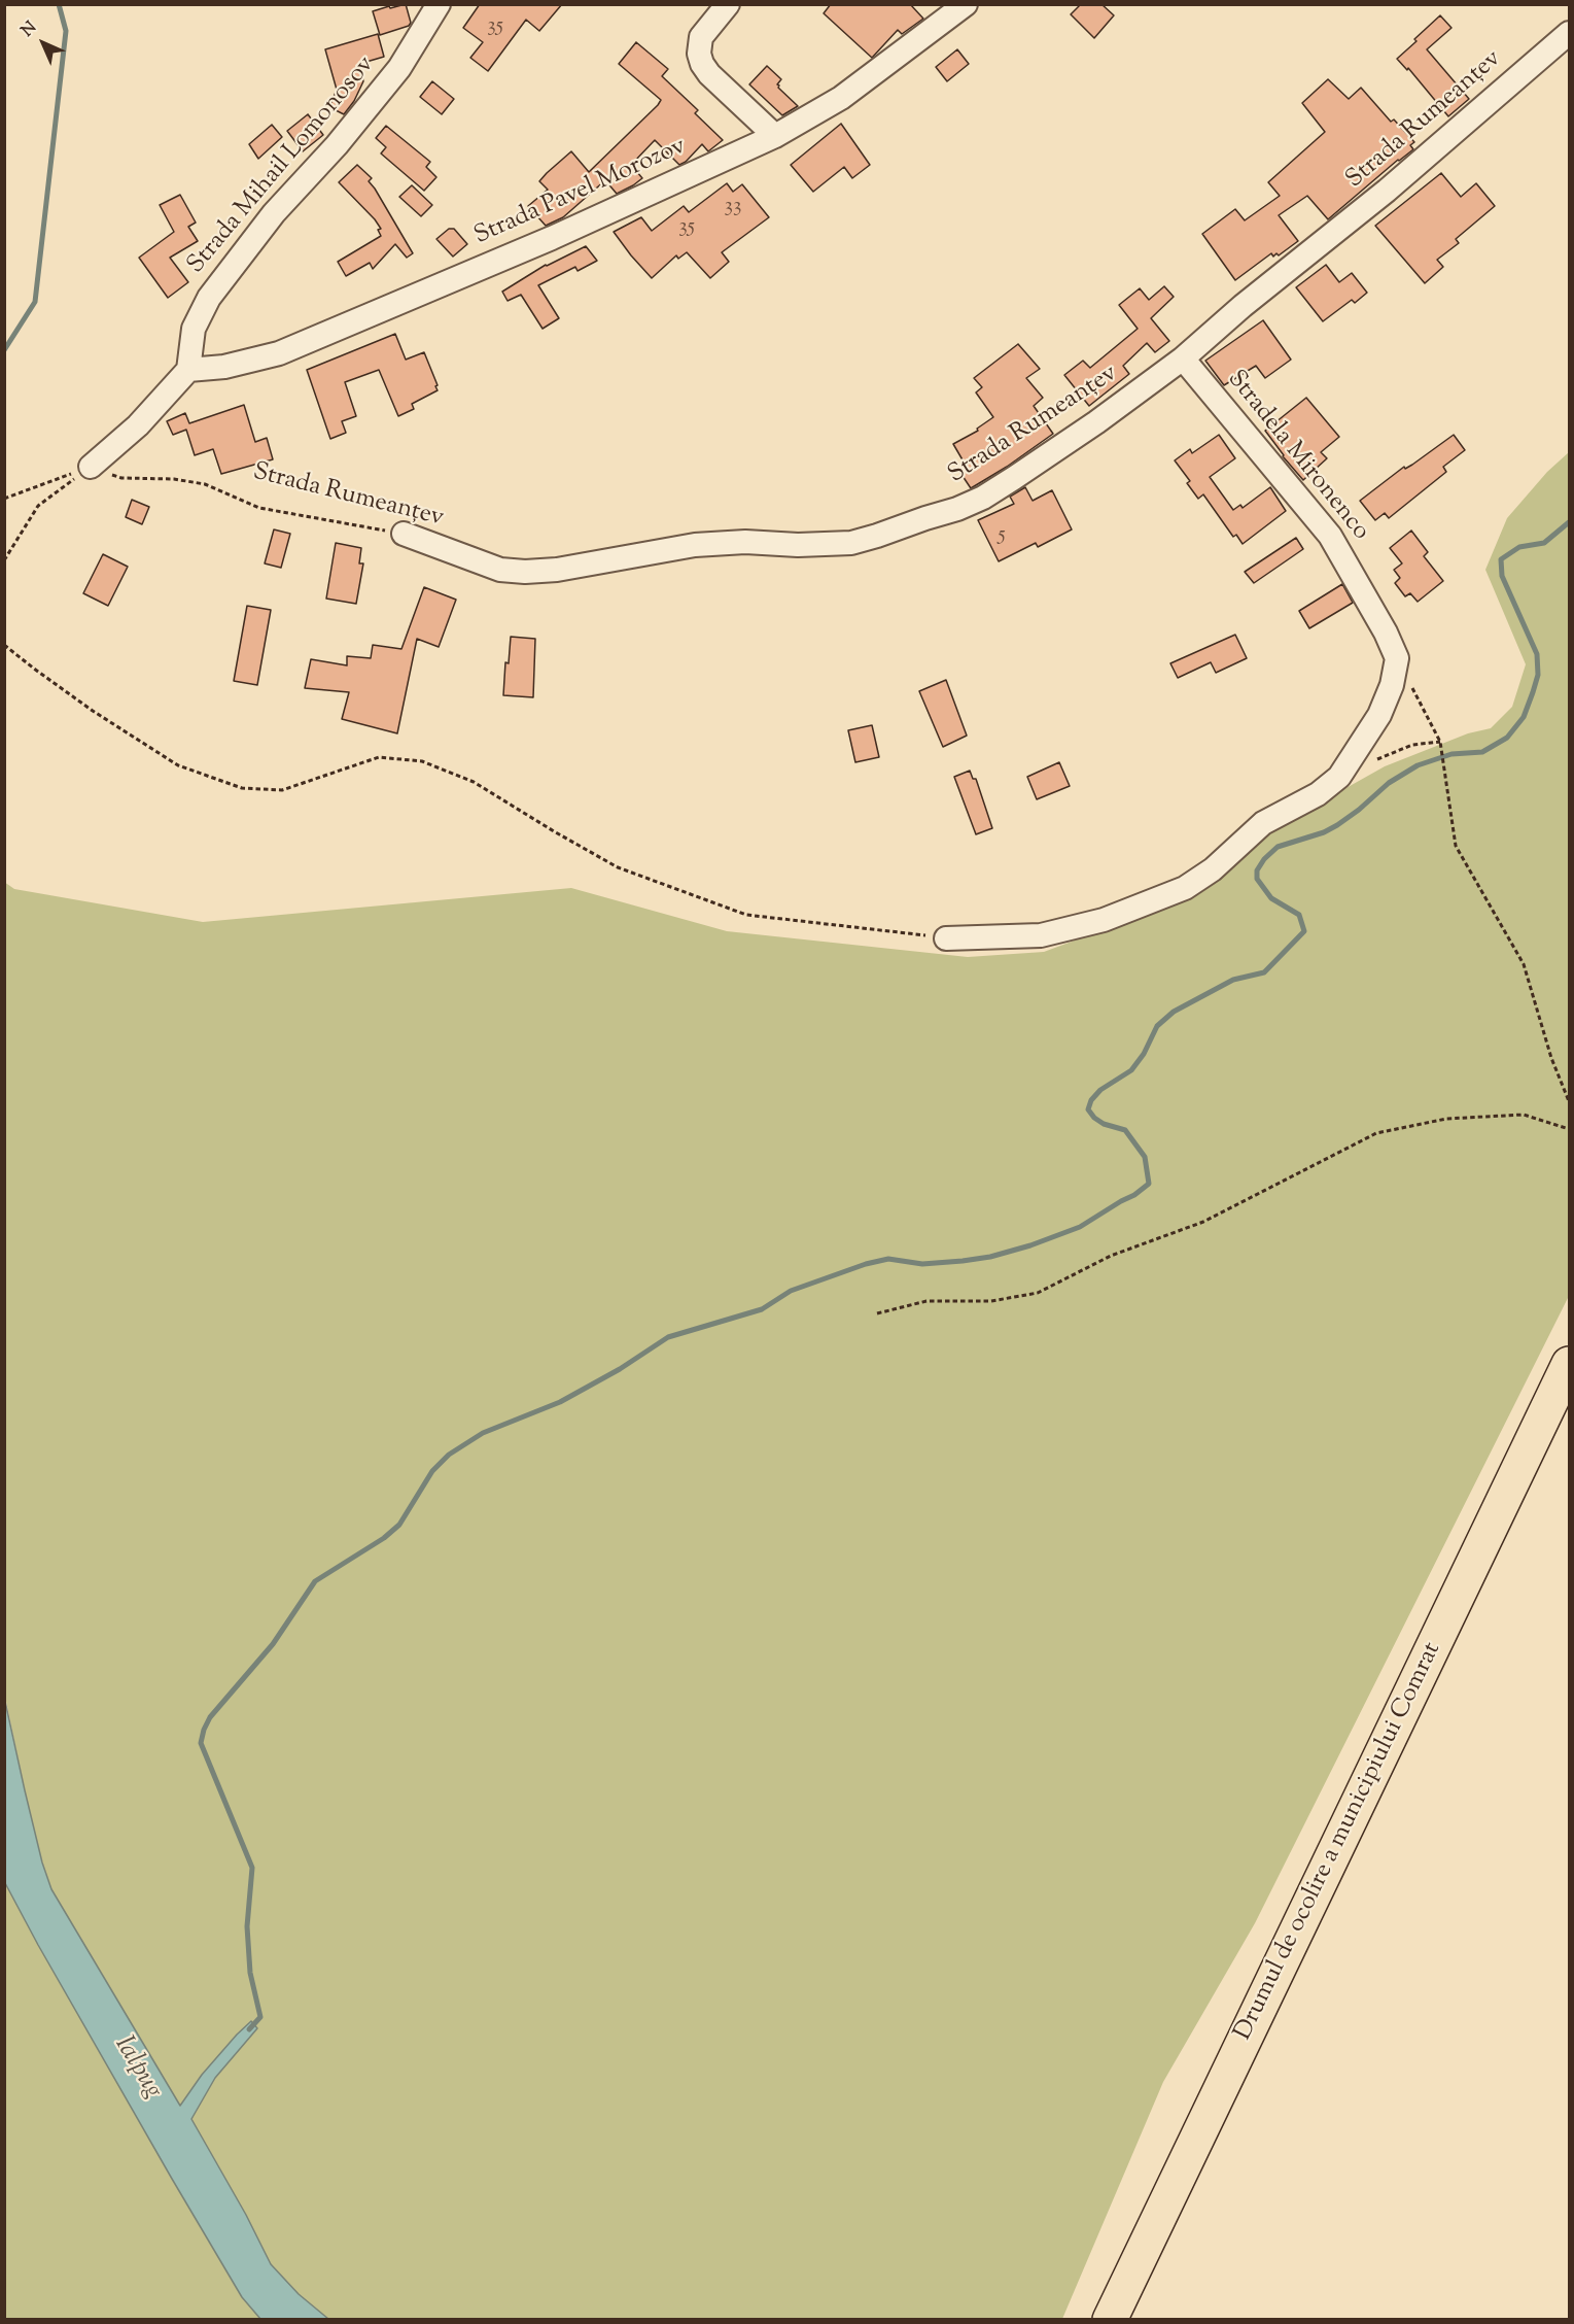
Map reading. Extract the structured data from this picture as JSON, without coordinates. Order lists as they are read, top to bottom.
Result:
{
  "streets": {
    "highway": ["Drumul de ocolire a municipiului Comrat"],
    "street": [
      "Strada Rumeanțev",
      "Strada Mihail Lomonosov",
      "Strada Pavel Morozov",
      "Stradela Mironenco"
    ]
  },
  "crossings": [
    ["Strada Rumeanțev", "Stradela Mironenco"],
    ["Strada Mihail Lomonosov", "Strada Pavel Morozov"]
  ],
  "water": ["Ialpug"],
  "house_numbers": [
    "35",
    "33",
    "35",
    "5"
  ],
  "north": "top left"
}
